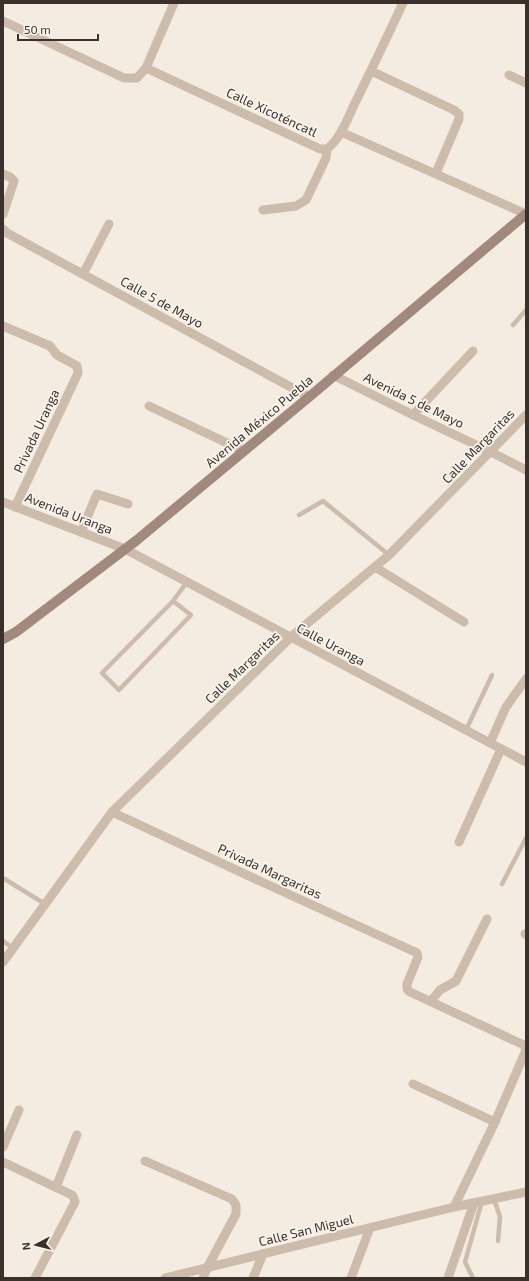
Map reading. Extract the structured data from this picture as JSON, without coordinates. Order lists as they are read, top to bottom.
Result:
{
  "streets": {
    "main road": ["Avenida México Puebla"],
    "street": [
      "Calle Xicoténcatl",
      "Calle 5 de Mayo",
      "Avenida 5 de Mayo",
      "Privada Uranga",
      "Calle Margaritas",
      "Avenida Uranga",
      "Calle Uranga",
      "Privada Margaritas",
      "Calle San Miguel"
    ]
  },
  "crossings": [
    ["Calle 5 de Mayo", "Avenida México Puebla"],
    ["Avenida 5 de Mayo", "Avenida México Puebla"],
    ["Avenida 5 de Mayo", "Calle Margaritas"],
    ["Avenida México Puebla", "Avenida Uranga"],
    ["Avenida México Puebla", "Calle Uranga"],
    ["Privada Uranga", "Avenida Uranga"],
    ["Calle Margaritas", "Calle Uranga"],
    ["Calle Margaritas", "Privada Margaritas"],
    ["Avenida Uranga", "Calle Uranga"]
  ],
  "scale_bar": "50 m",
  "north": "left"
}
